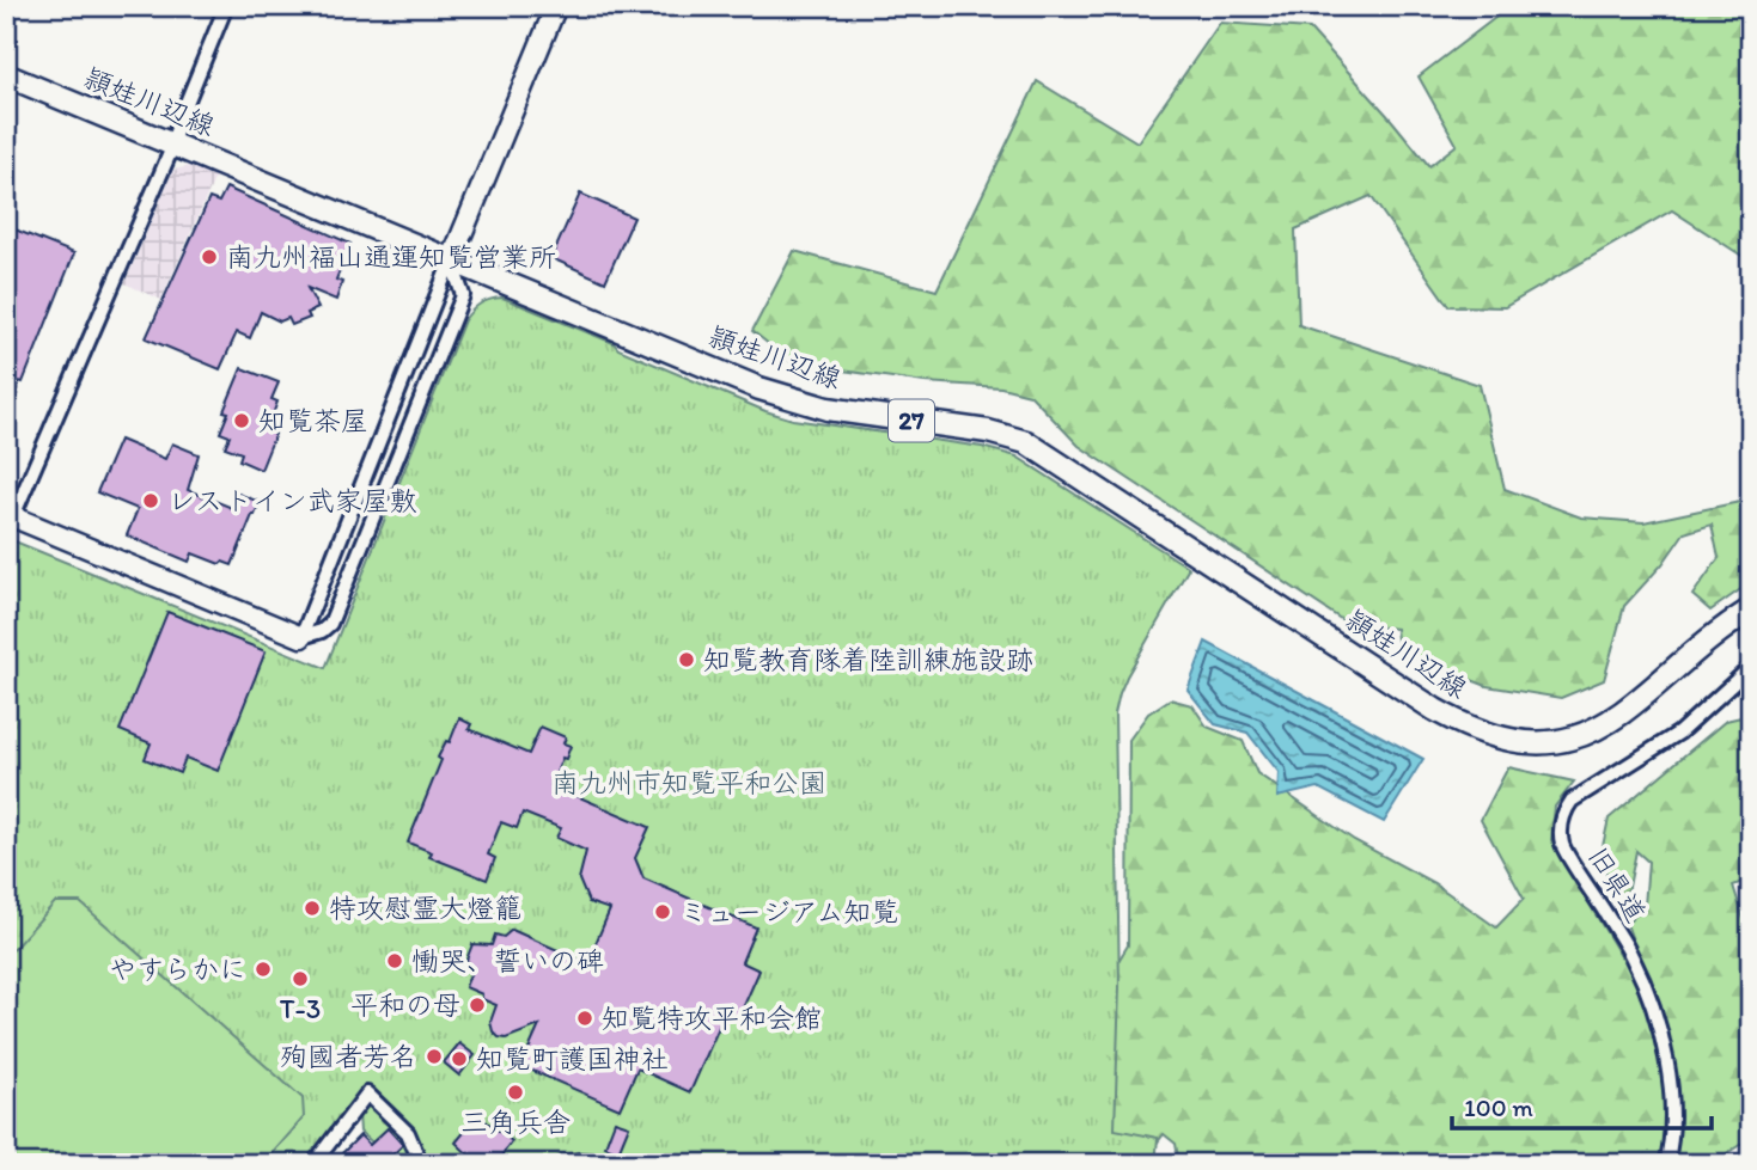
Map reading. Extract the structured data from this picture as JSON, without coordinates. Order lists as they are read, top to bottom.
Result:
{
  "streets": {
    "main road": ["頴娃川辺線", "27"],
    "street": ["旧県道"]
  },
  "parks": ["南九州市知覧平和公園"],
  "places": [
    "南九州福山通運知覧営業所",
    "知覧茶屋",
    "レストイン武家屋敷",
    "知覧教育隊着陸訓練施設跡",
    "特攻慰霊大燈籠",
    "ミュージアム知覧",
    "慟哭、誓いの碑",
    "やすらかに",
    "T-3",
    "平和の母",
    "知覧特攻平和会館",
    "殉國者芳名",
    "知覧町護国神社",
    "三角兵舎"
  ],
  "scale_bar": "100 m"
}
